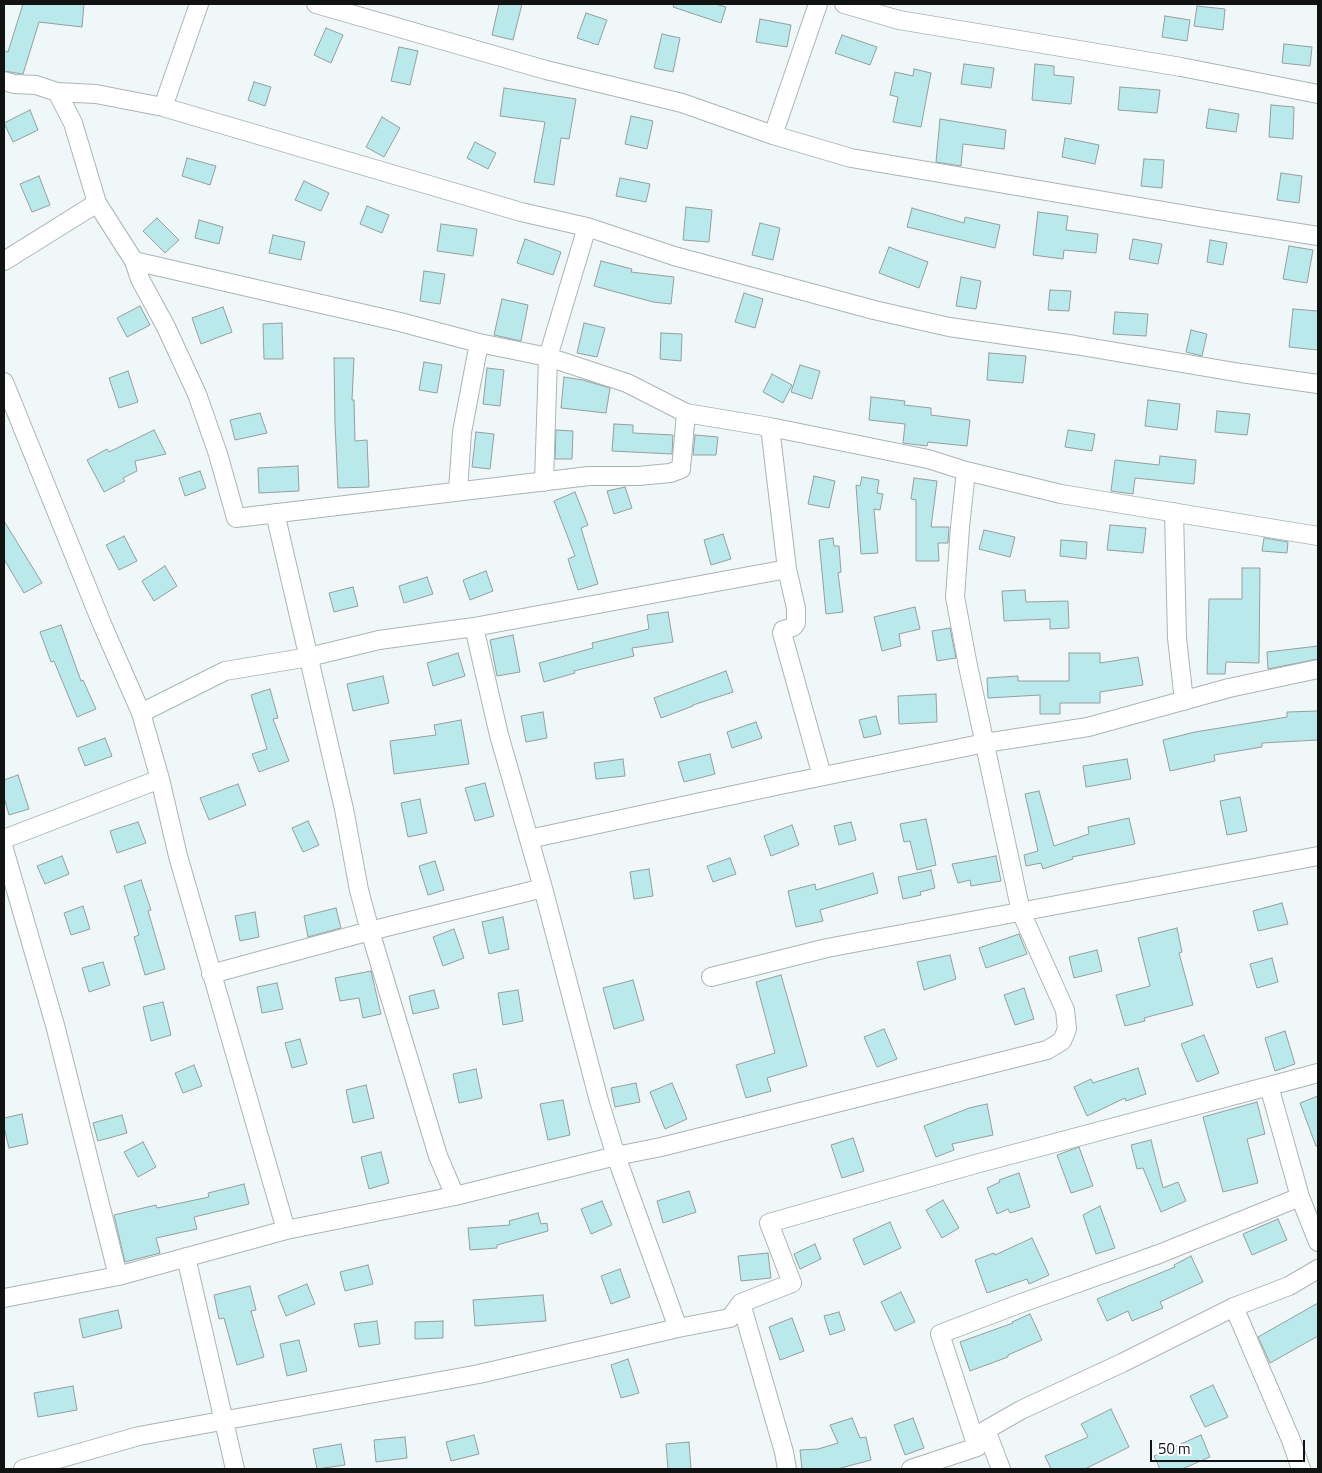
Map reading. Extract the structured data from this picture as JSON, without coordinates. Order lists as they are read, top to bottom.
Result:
{
  "scale_bar": "50 m"
}
